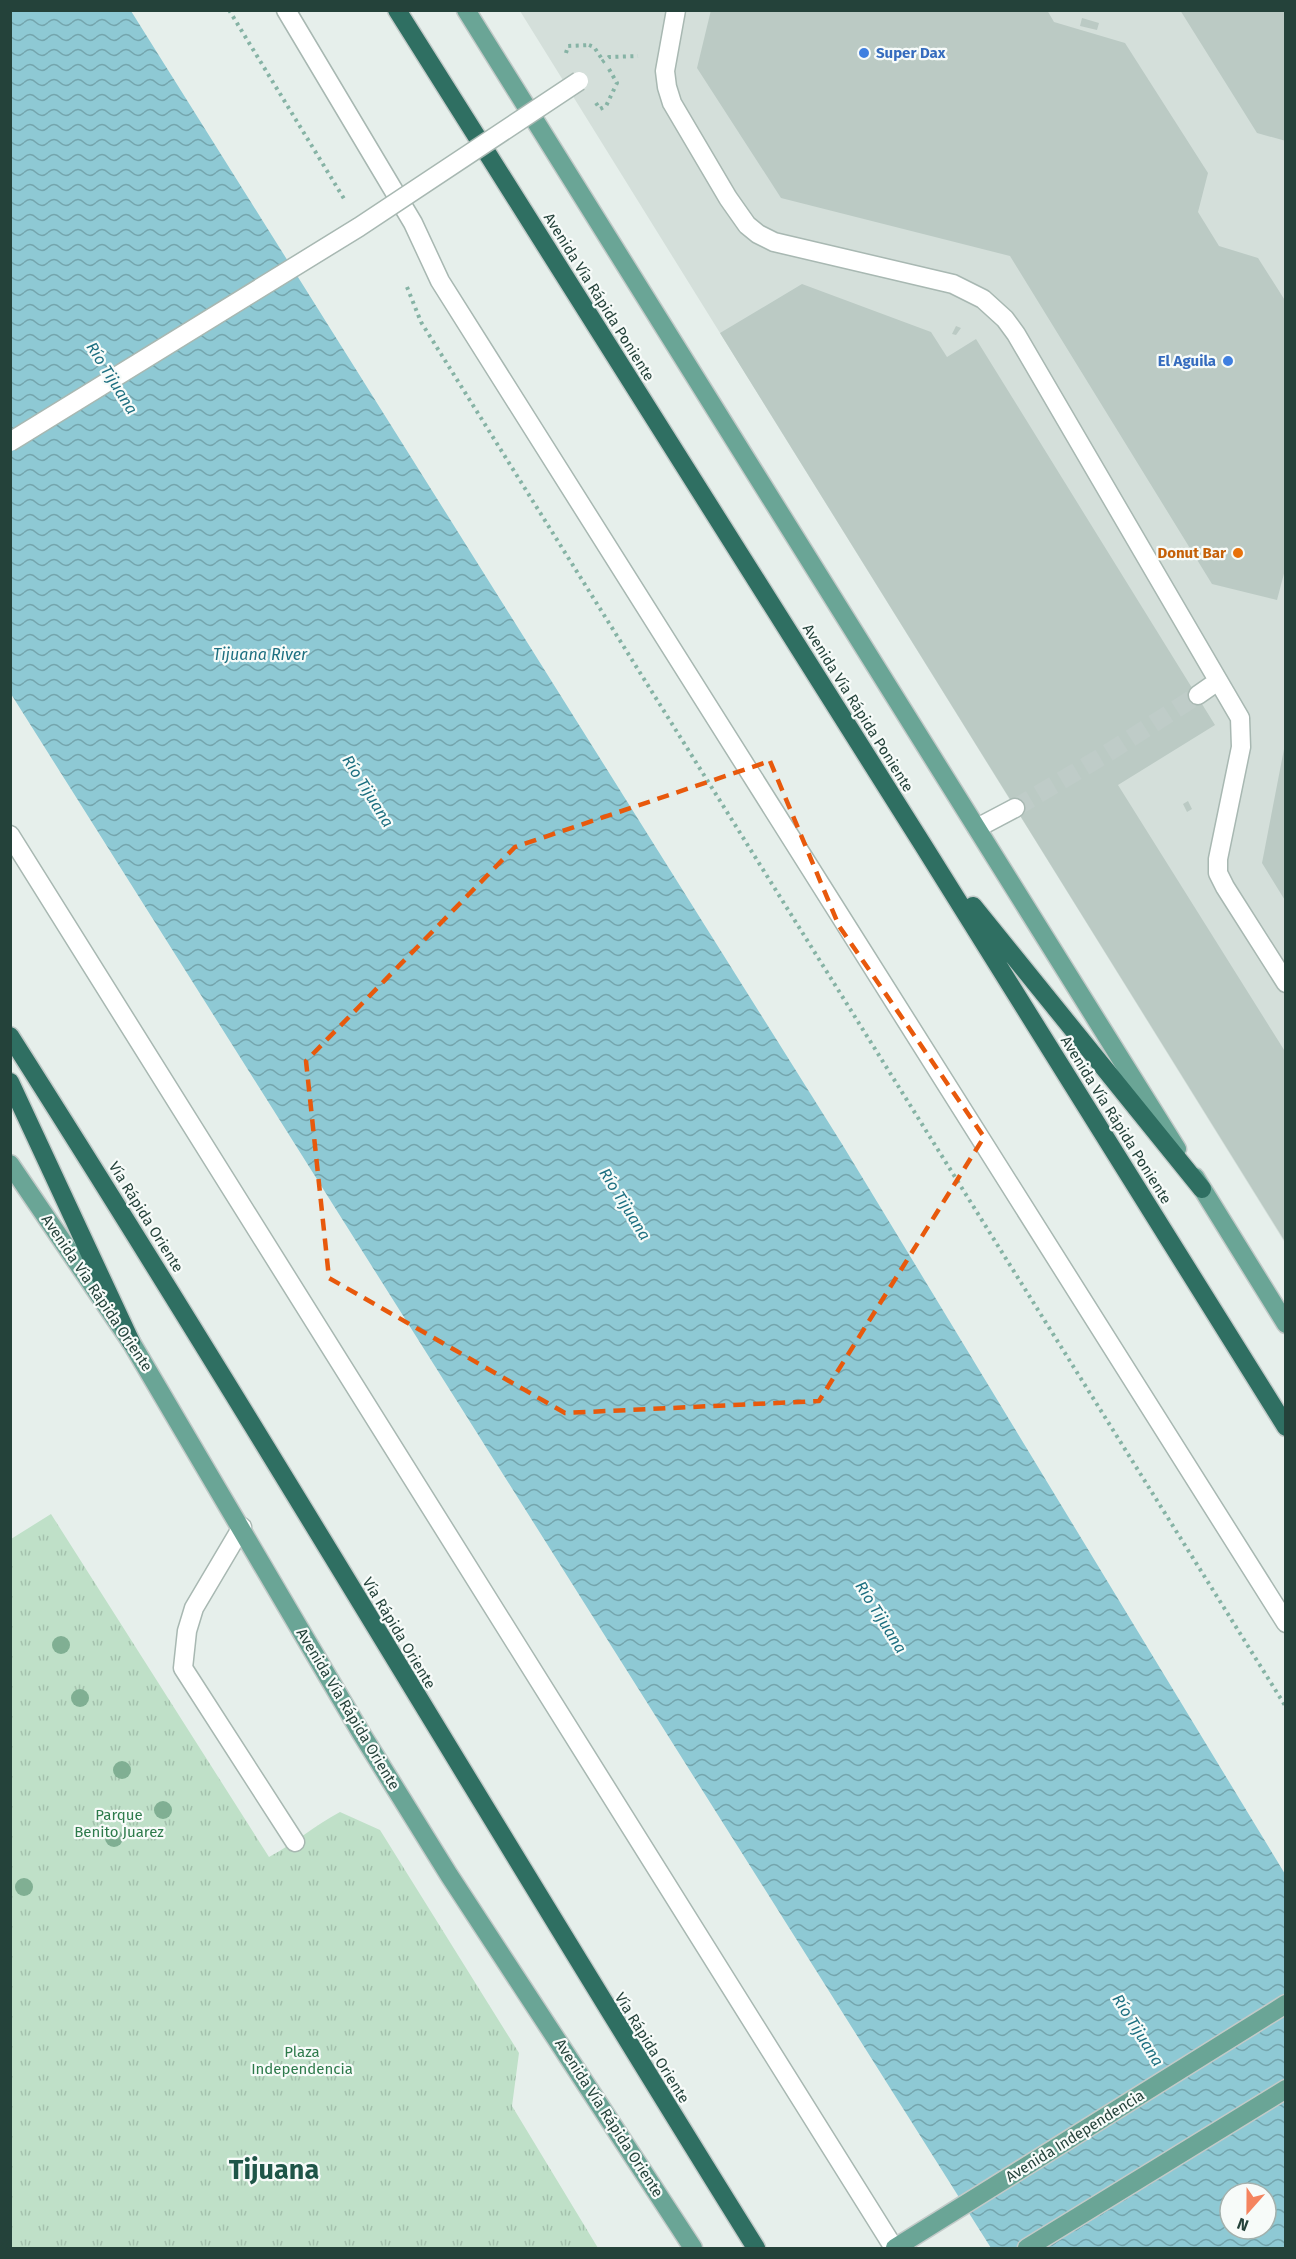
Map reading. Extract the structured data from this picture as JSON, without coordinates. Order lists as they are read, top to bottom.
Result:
{
  "streets": {
    "highway": ["Avenida Vía Rápida Poniente", "Vía Rápida Oriente"],
    "main road": ["Avenida Vía Rápida Oriente", "Avenida Independencia"]
  },
  "districts": ["Tijuana"],
  "water": ["Río Tijuana", "Tijuana River"],
  "parks": ["Parque Benito Juarez", "Plaza Independencia"],
  "places": ["Super Dax", "El Aguila", "Donut Bar"],
  "north": "bottom"
}
